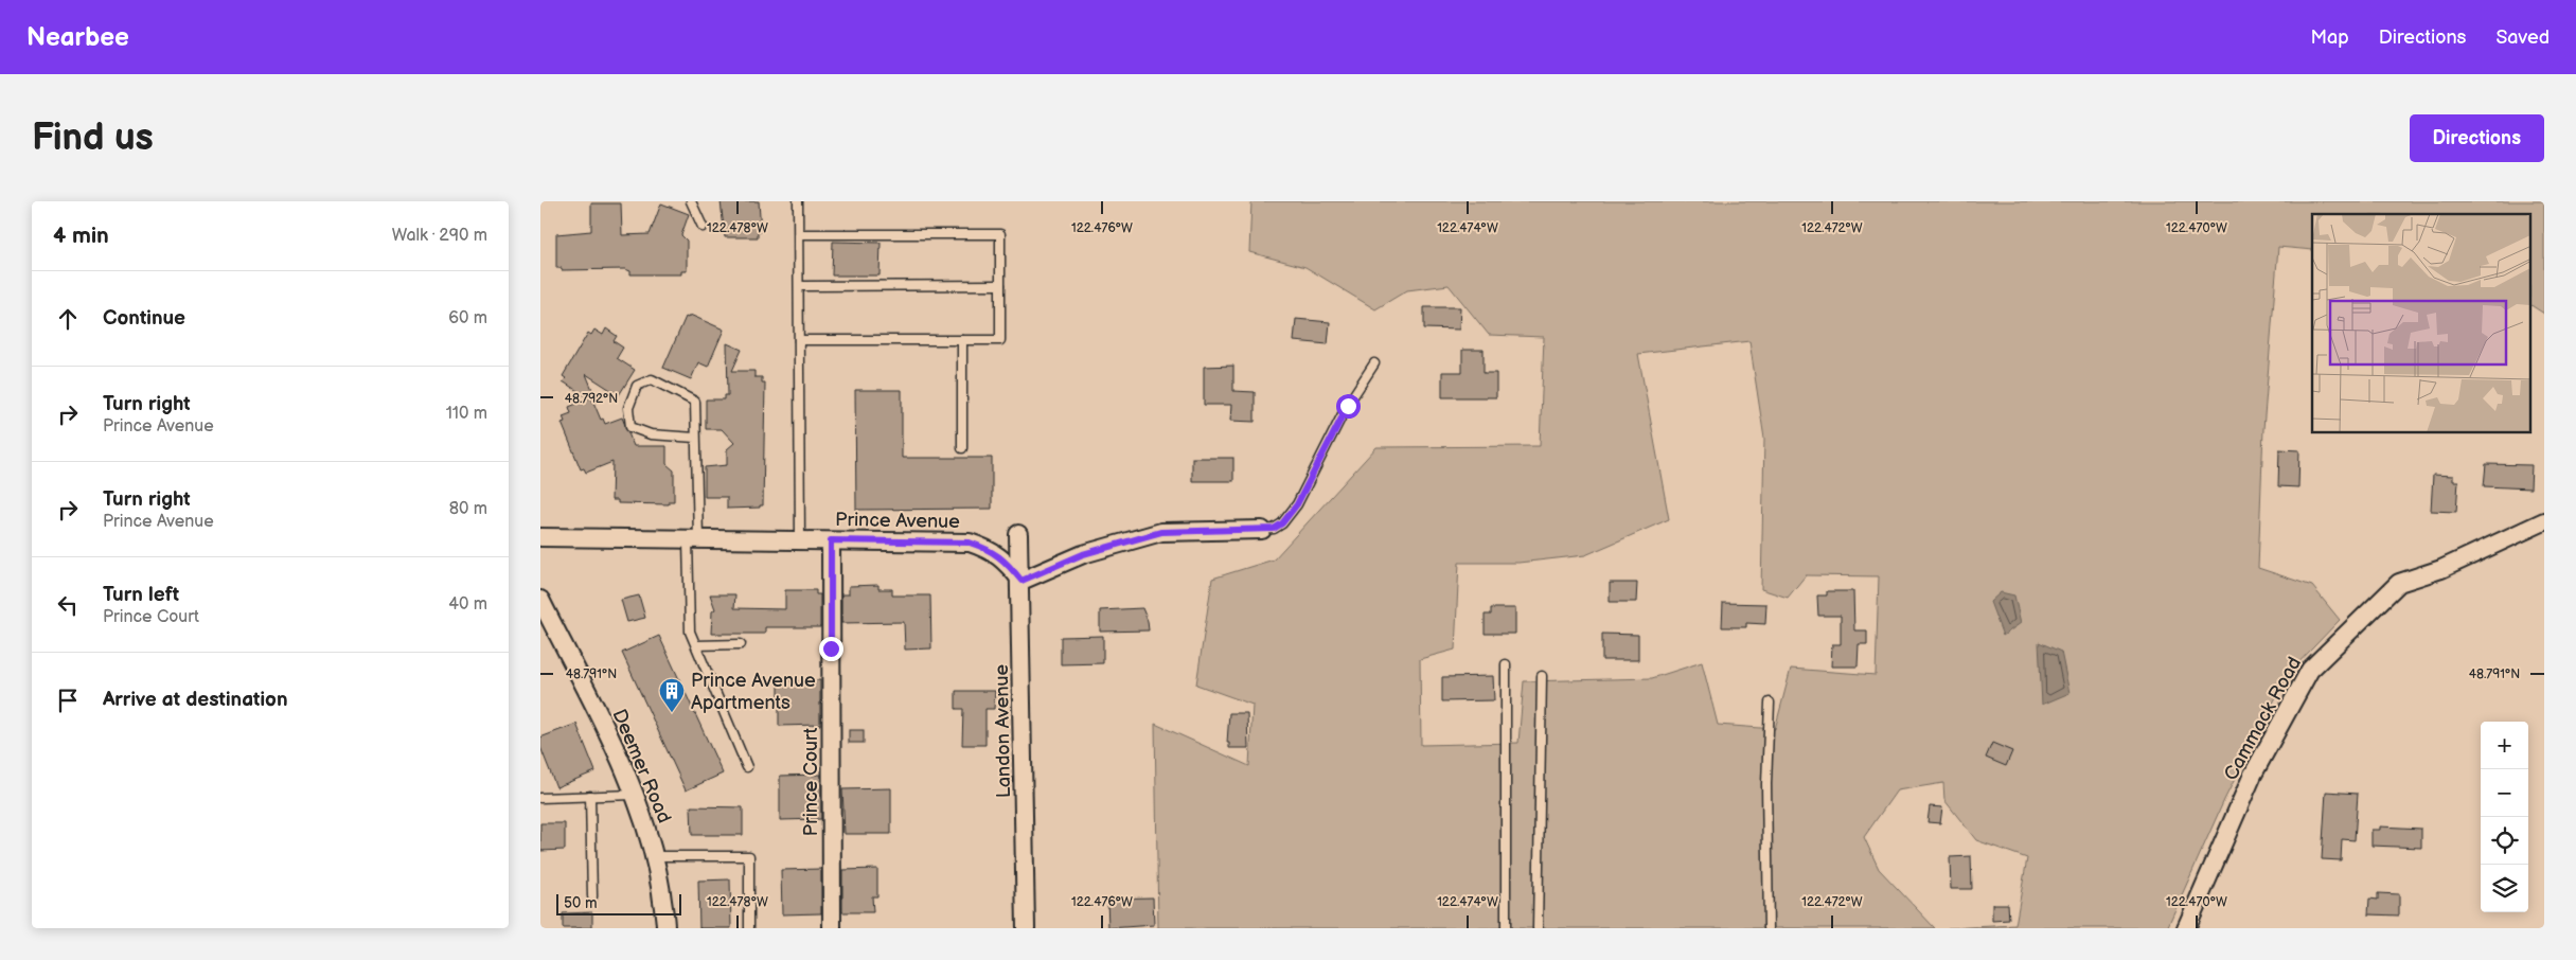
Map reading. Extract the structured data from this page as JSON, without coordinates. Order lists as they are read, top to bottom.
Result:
{
  "streets": {
    "street": [
      "Prince Avenue",
      "Cammack Road",
      "Landon Avenue",
      "Deemer Road",
      "Prince Court"
    ]
  },
  "crossings": [
    ["Prince Avenue", "Landon Avenue"],
    ["Prince Avenue", "Prince Court"]
  ],
  "places": {
    "building": ["Prince Avenue Apartments"]
  },
  "scale_bar": "50 m",
  "page": {
    "header": "Nearbee",
    "nav": ["Map", "Directions", "Saved"],
    "buttons": "Directions",
    "title": "Find us",
    "heading": ["4 min", "Walk · 290 m"],
    "list": [
      ["Continue", "60 m"],
      ["Turn right", "Prince Avenue", "110 m"],
      ["Turn right", "Prince Avenue", "80 m"],
      ["Turn left", "Prince Court", "40 m"],
      "Arrive at destination"
    ],
    "map_buttons": ["+", "−"],
    "scale": "50 m"
  },
  "coordinates": [
    "122.478°W",
    "122.476°W",
    "122.474°W",
    "122.472°W",
    "122.470°W",
    "48.792°N",
    "48.791°N"
  ]
}
